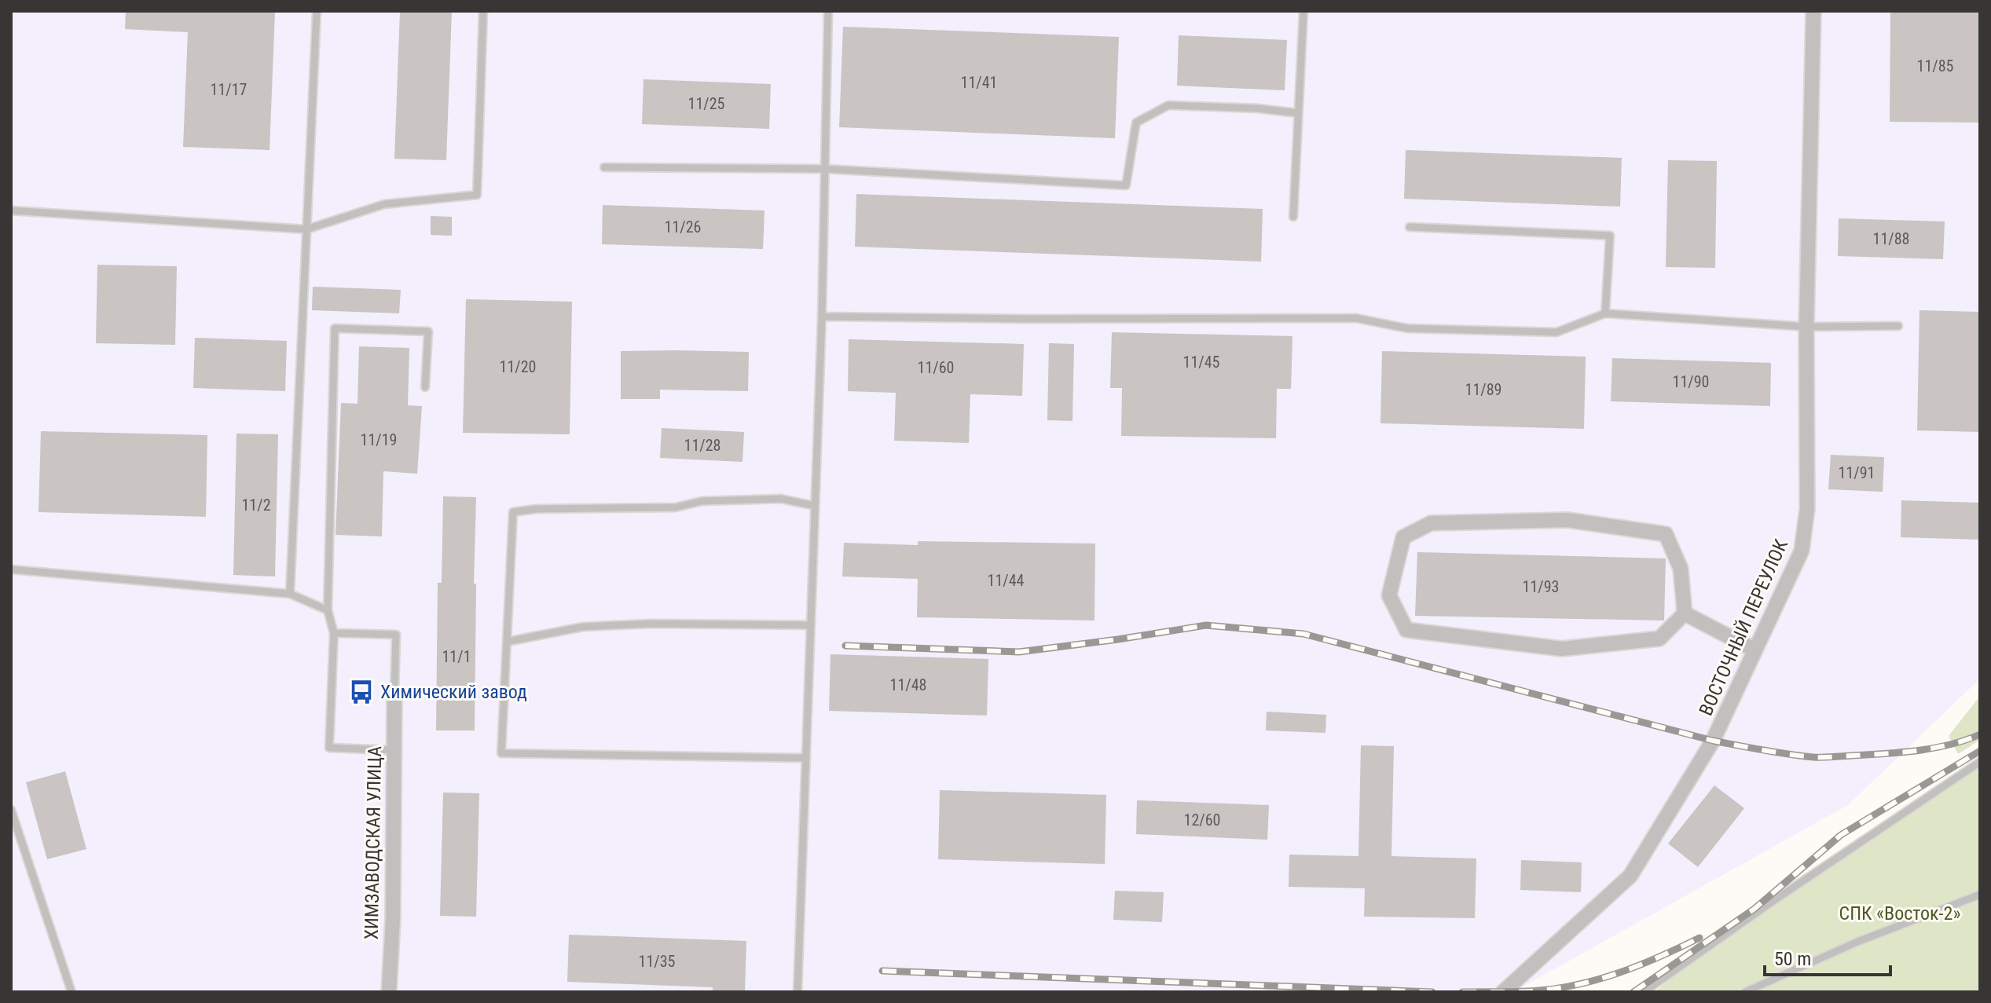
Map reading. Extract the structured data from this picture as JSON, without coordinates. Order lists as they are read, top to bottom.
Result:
{
  "streets": {
    "street": ["ВОСТОЧНЫЙ ПЕРЕУЛОК", "ХИМЗАВОДСКАЯ УЛИЦА"]
  },
  "parks": ["СПК «Восток-2»"],
  "places": {
    "bus stop": ["Химический завод"]
  },
  "house_numbers": [
    "11/85",
    "11/41",
    "11/17",
    "11/25",
    "11/26",
    "11/88",
    "11/45",
    "11/20",
    "11/60",
    "11/90",
    "11/89",
    "11/19",
    "11/28",
    "11/91",
    "11/2",
    "11/44",
    "11/93",
    "11/1",
    "11/48",
    "12/60",
    "11/35"
  ],
  "scale_bar": "50 m"
}
